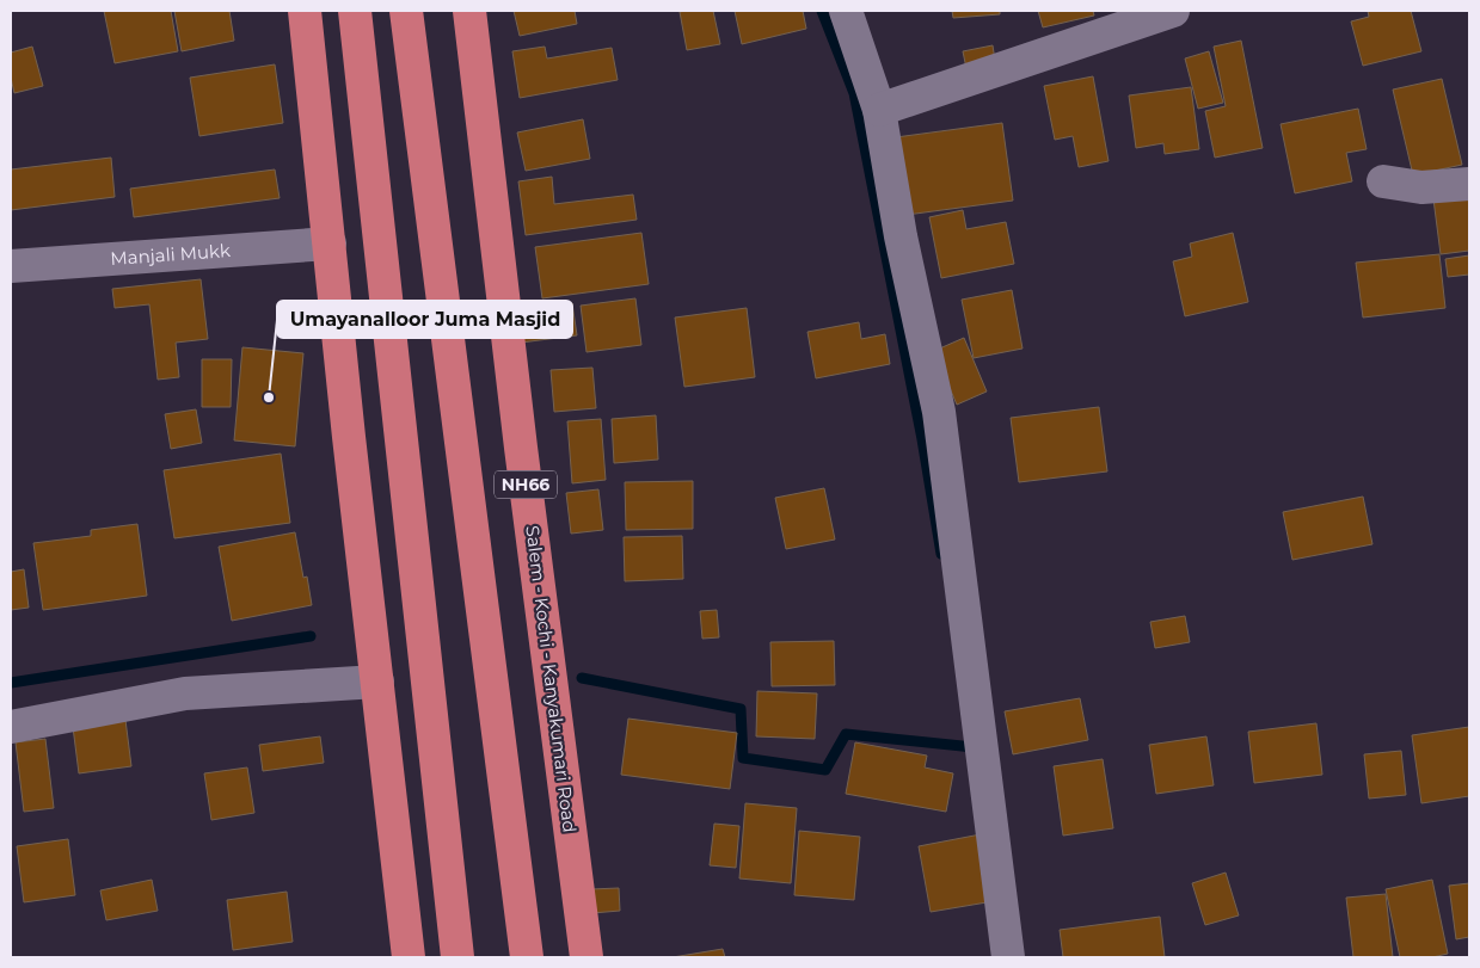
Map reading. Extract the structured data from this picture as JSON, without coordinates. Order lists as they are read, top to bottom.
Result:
{
  "streets": {
    "highway": ["NH66", "Salem - Kochi - Kanyakumari Road"],
    "street": ["Manjali Mukk"]
  },
  "places": ["Umayanalloor Juma Masjid"]
}
